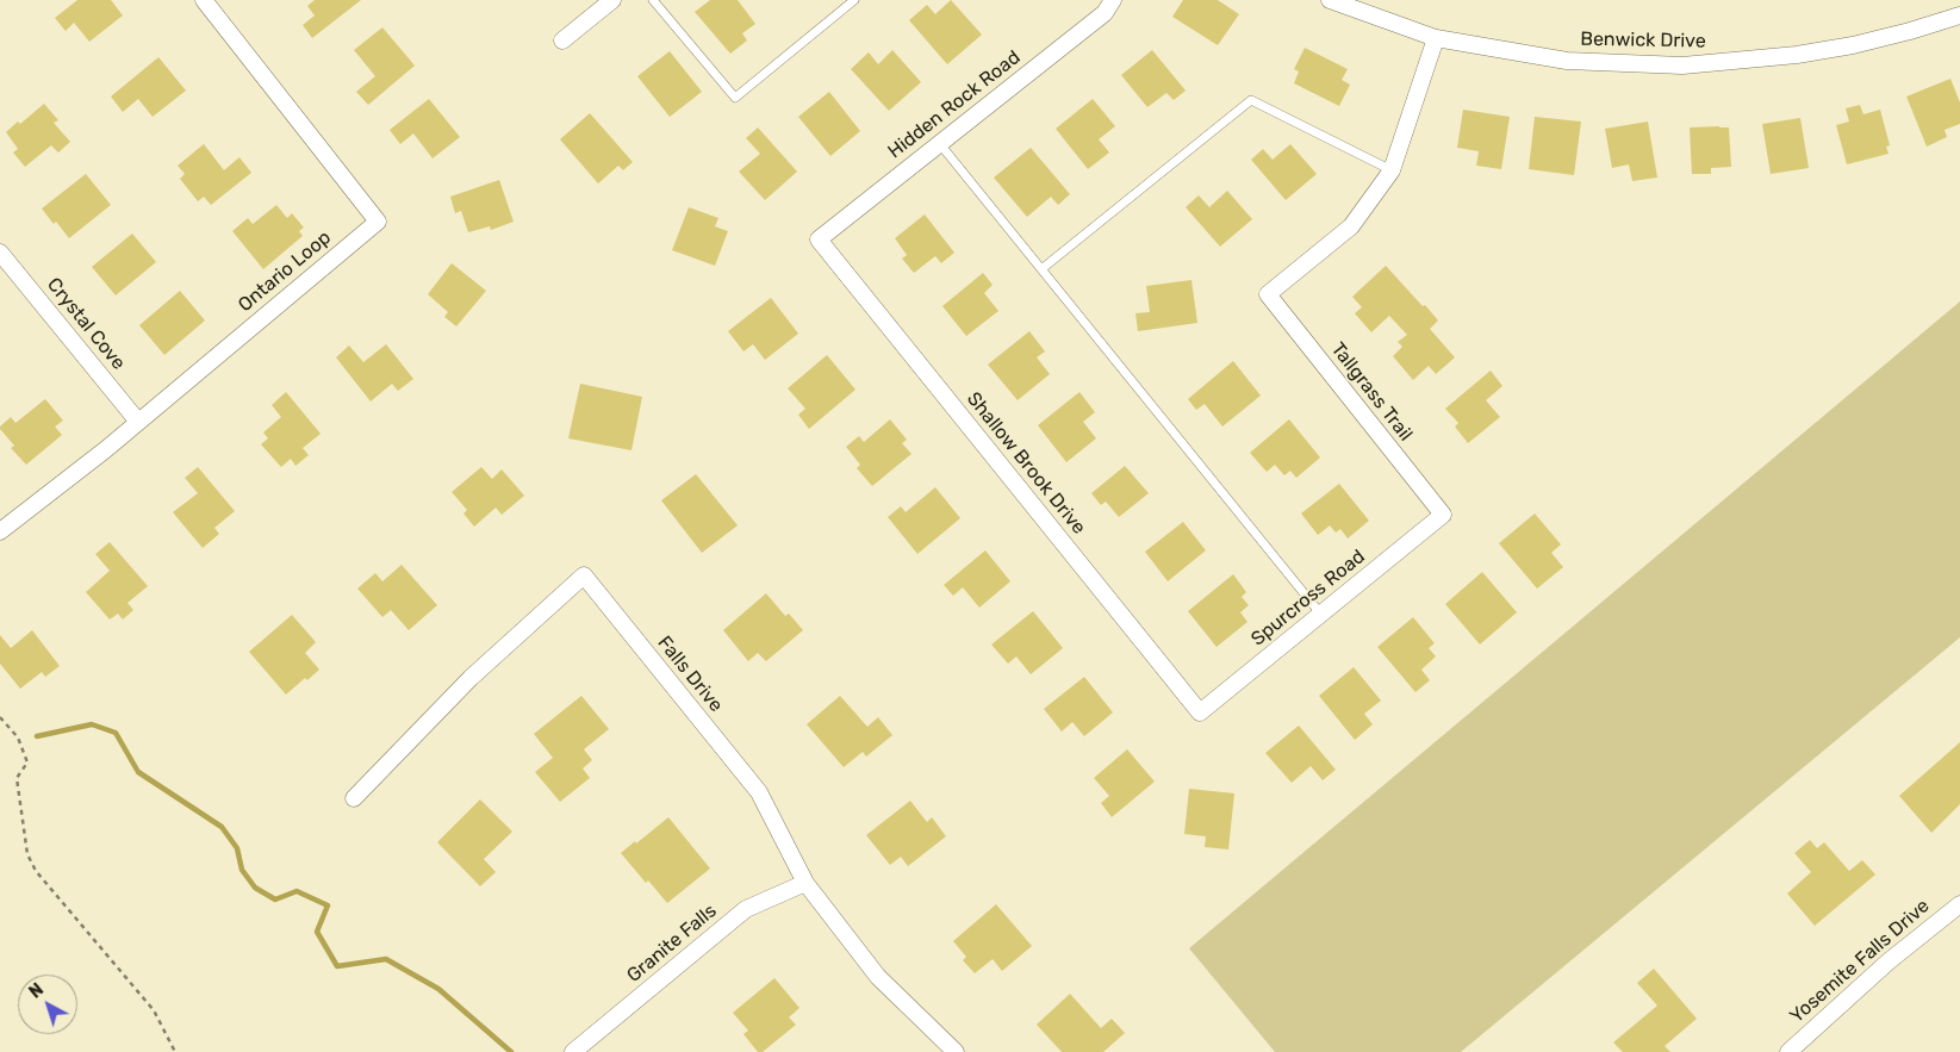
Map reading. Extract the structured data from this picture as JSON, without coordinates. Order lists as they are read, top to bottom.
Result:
{
  "streets": {
    "street": [
      "Benwick Drive",
      "Hidden Rock Road",
      "Ontario Loop",
      "Crystal Cove",
      "Tallgrass Trail",
      "Shallow Brook Drive",
      "Spurcross Road",
      "Falls Drive",
      "Granite Falls",
      "Yosemite Falls Drive"
    ]
  },
  "crossings": [
    ["Hidden Rock Road", "Shallow Brook Drive"],
    ["Ontario Loop", "Crystal Cove"],
    ["Tallgrass Trail", "Spurcross Road"],
    ["Shallow Brook Drive", "Spurcross Road"],
    ["Falls Drive", "Granite Falls"]
  ],
  "north": "top left"
}
